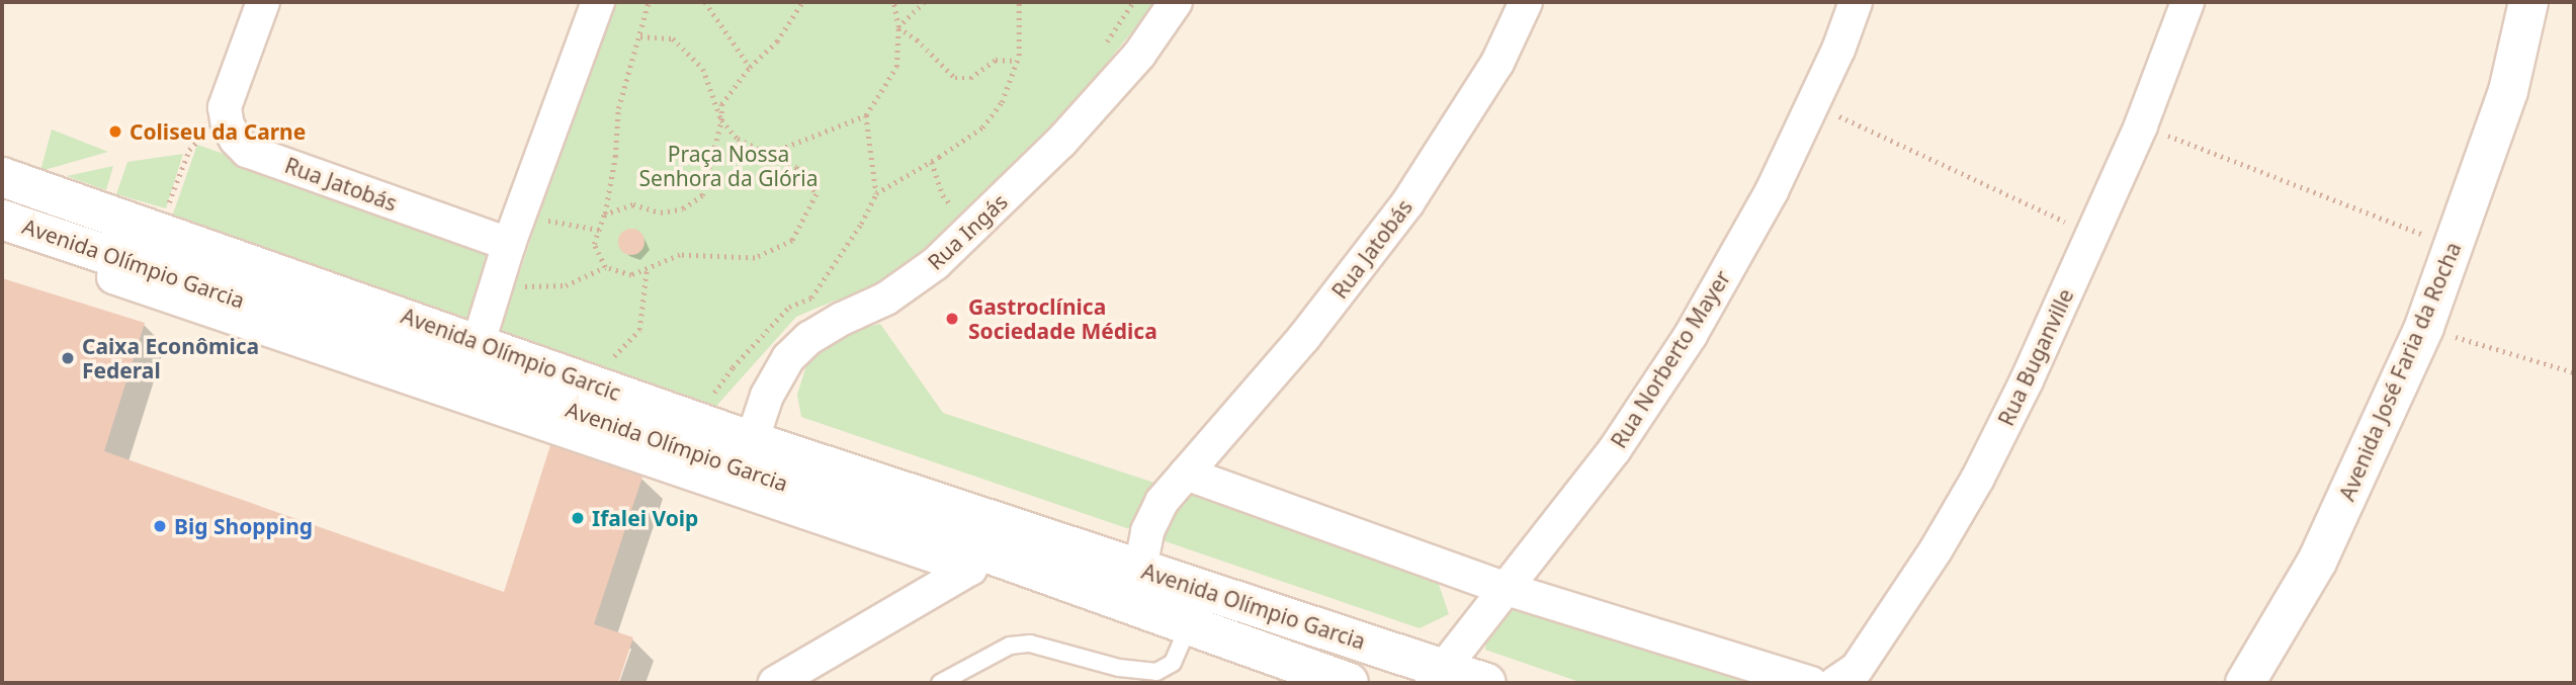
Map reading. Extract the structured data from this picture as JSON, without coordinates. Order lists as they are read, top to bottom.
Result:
{
  "streets": {
    "street": [
      "Rua Jatobás",
      "Rua Ingás",
      "Avenida Olímpio Garcia",
      "Avenida Olímpio Garcic",
      "Rua Buganville",
      "Rua Norberto Mayer",
      "Avenida José Faria da Rocha"
    ]
  },
  "crossings": [
    ["Rua Jatobás", "Avenida Olímpio Garcia"],
    ["Rua Ingás", "Avenida Olímpio Garcic"],
    ["Avenida Olímpio Garcia", "Avenida Olímpio Garcic"],
    ["Avenida Olímpio Garcia", "Rua Norberto Mayer"]
  ],
  "parks": ["Praça Nossa Senhora da Glória"],
  "places": [
    "Coliseu da Carne",
    "Gastroclínica Sociedade Médica",
    "Caixa Econômica Federal",
    "Ifalei Voip",
    "Big Shopping"
  ]
}
